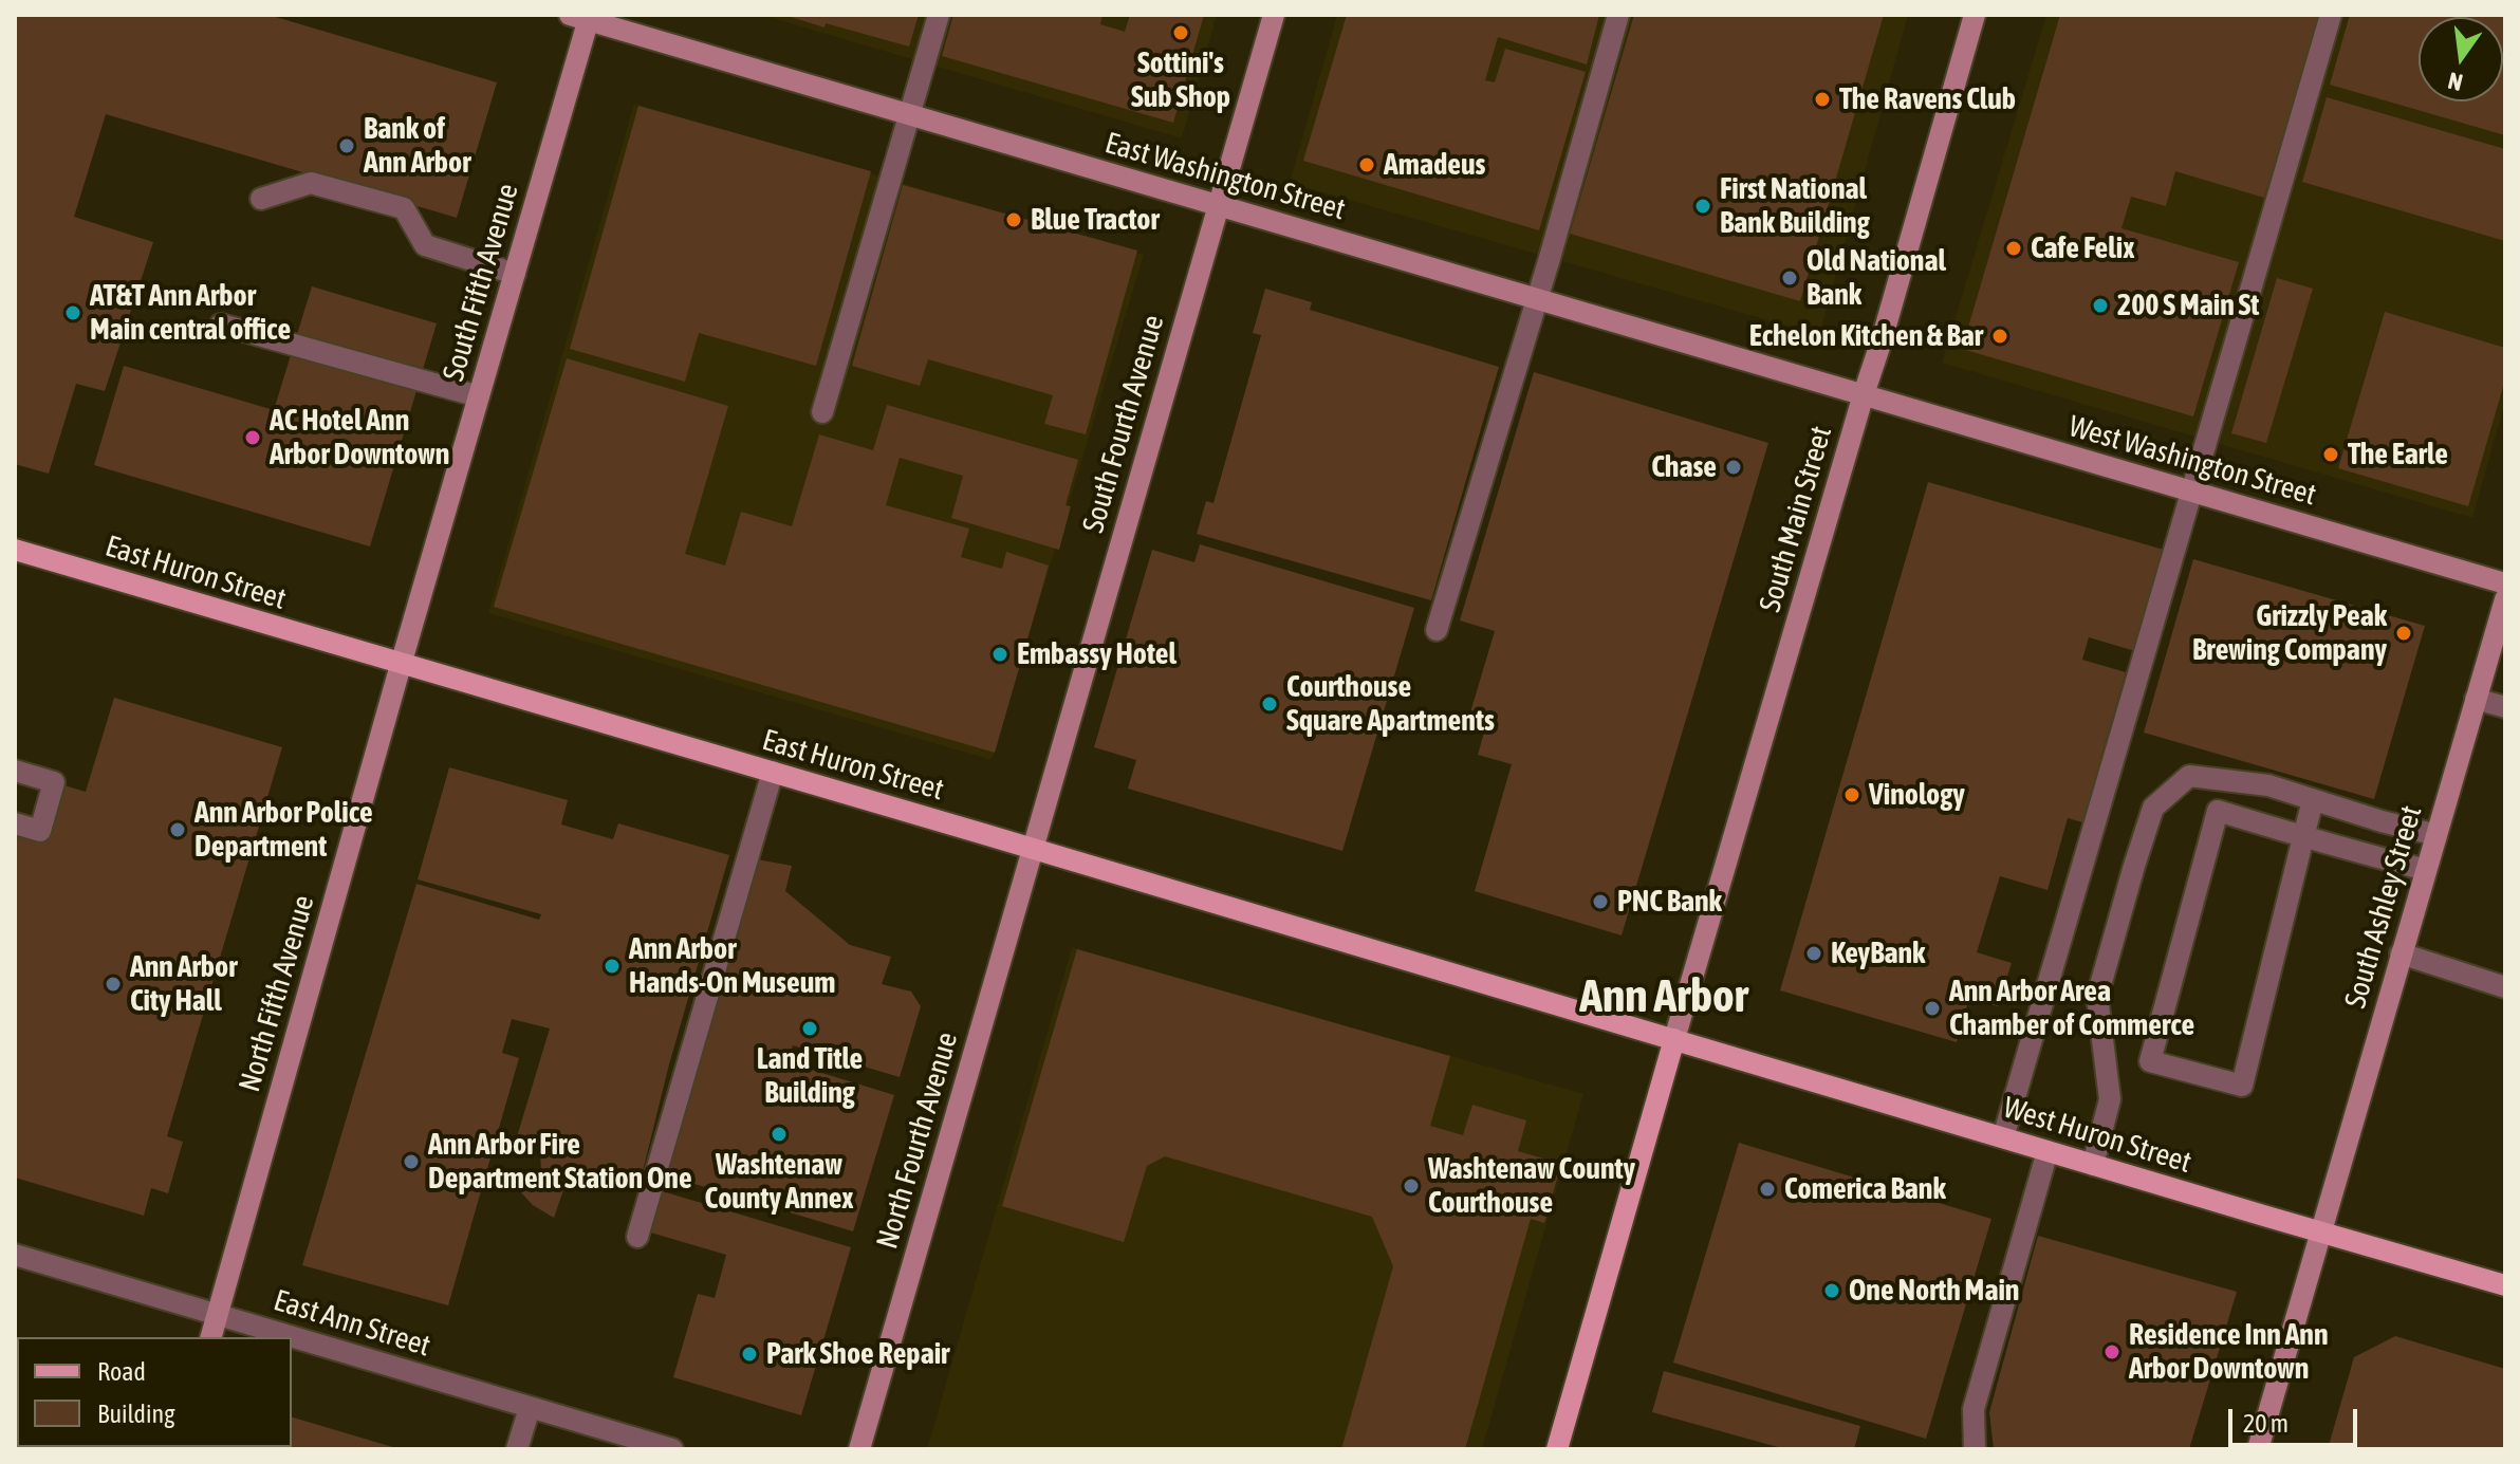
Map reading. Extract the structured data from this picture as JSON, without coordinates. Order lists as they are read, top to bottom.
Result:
{
  "streets": {
    "main road": ["East Huron Street", "West Huron Street"],
    "street": [
      "East Washington Street",
      "South Fifth Avenue",
      "South Fourth Avenue",
      "West Washington Street",
      "South Main Street",
      "South Ashley Street",
      "North Fifth Avenue",
      "North Fourth Avenue",
      "East Ann Street"
    ]
  },
  "crossings": [
    ["East Washington Street", "South Fifth Avenue"],
    ["East Washington Street", "South Fourth Avenue"],
    ["East Washington Street", "West Washington Street"],
    ["East Washington Street", "South Main Street"],
    ["South Fifth Avenue", "East Huron Street"],
    ["South Fifth Avenue", "North Fifth Avenue"],
    ["South Fourth Avenue", "East Huron Street"],
    ["South Fourth Avenue", "North Fourth Avenue"],
    ["West Washington Street", "South Main Street"],
    ["South Main Street", "East Huron Street"],
    ["South Main Street", "West Huron Street"],
    ["East Huron Street", "North Fifth Avenue"],
    ["East Huron Street", "West Huron Street"],
    ["East Huron Street", "North Fourth Avenue"],
    ["South Ashley Street", "West Huron Street"],
    ["North Fifth Avenue", "East Ann Street"]
  ],
  "districts": ["Ann Arbor"],
  "places": [
    "Sottini's Sub Shop",
    "The Ravens Club",
    "Bank of Ann Arbor",
    "Amadeus",
    "First National Bank Building",
    "Blue Tractor",
    "Cafe Felix",
    "Old National Bank",
    "200 S Main St",
    "AT&T Ann Arbor Main central office",
    "Echelon Kitchen & Bar",
    "AC Hotel Ann Arbor Downtown",
    "The Earle",
    "Chase",
    "Grizzly Peak Brewing Company",
    "Embassy Hotel",
    "Courthouse Square Apartments",
    "Vinology",
    "Ann Arbor Police Department",
    "PNC Bank",
    "KeyBank",
    "Ann Arbor Hands-On Museum",
    "Ann Arbor City Hall",
    "Ann Arbor Area Chamber of Commerce",
    "Land Title Building",
    "Washtenaw County Annex",
    "Ann Arbor Fire Department Station One",
    "Washtenaw County Courthouse",
    "Comerica Bank",
    "One North Main",
    "Residence Inn Ann Arbor Downtown",
    "Park Shoe Repair"
  ],
  "legend": ["Road", "Building"],
  "scale_bar": "20 m",
  "north": "bottom"
}
